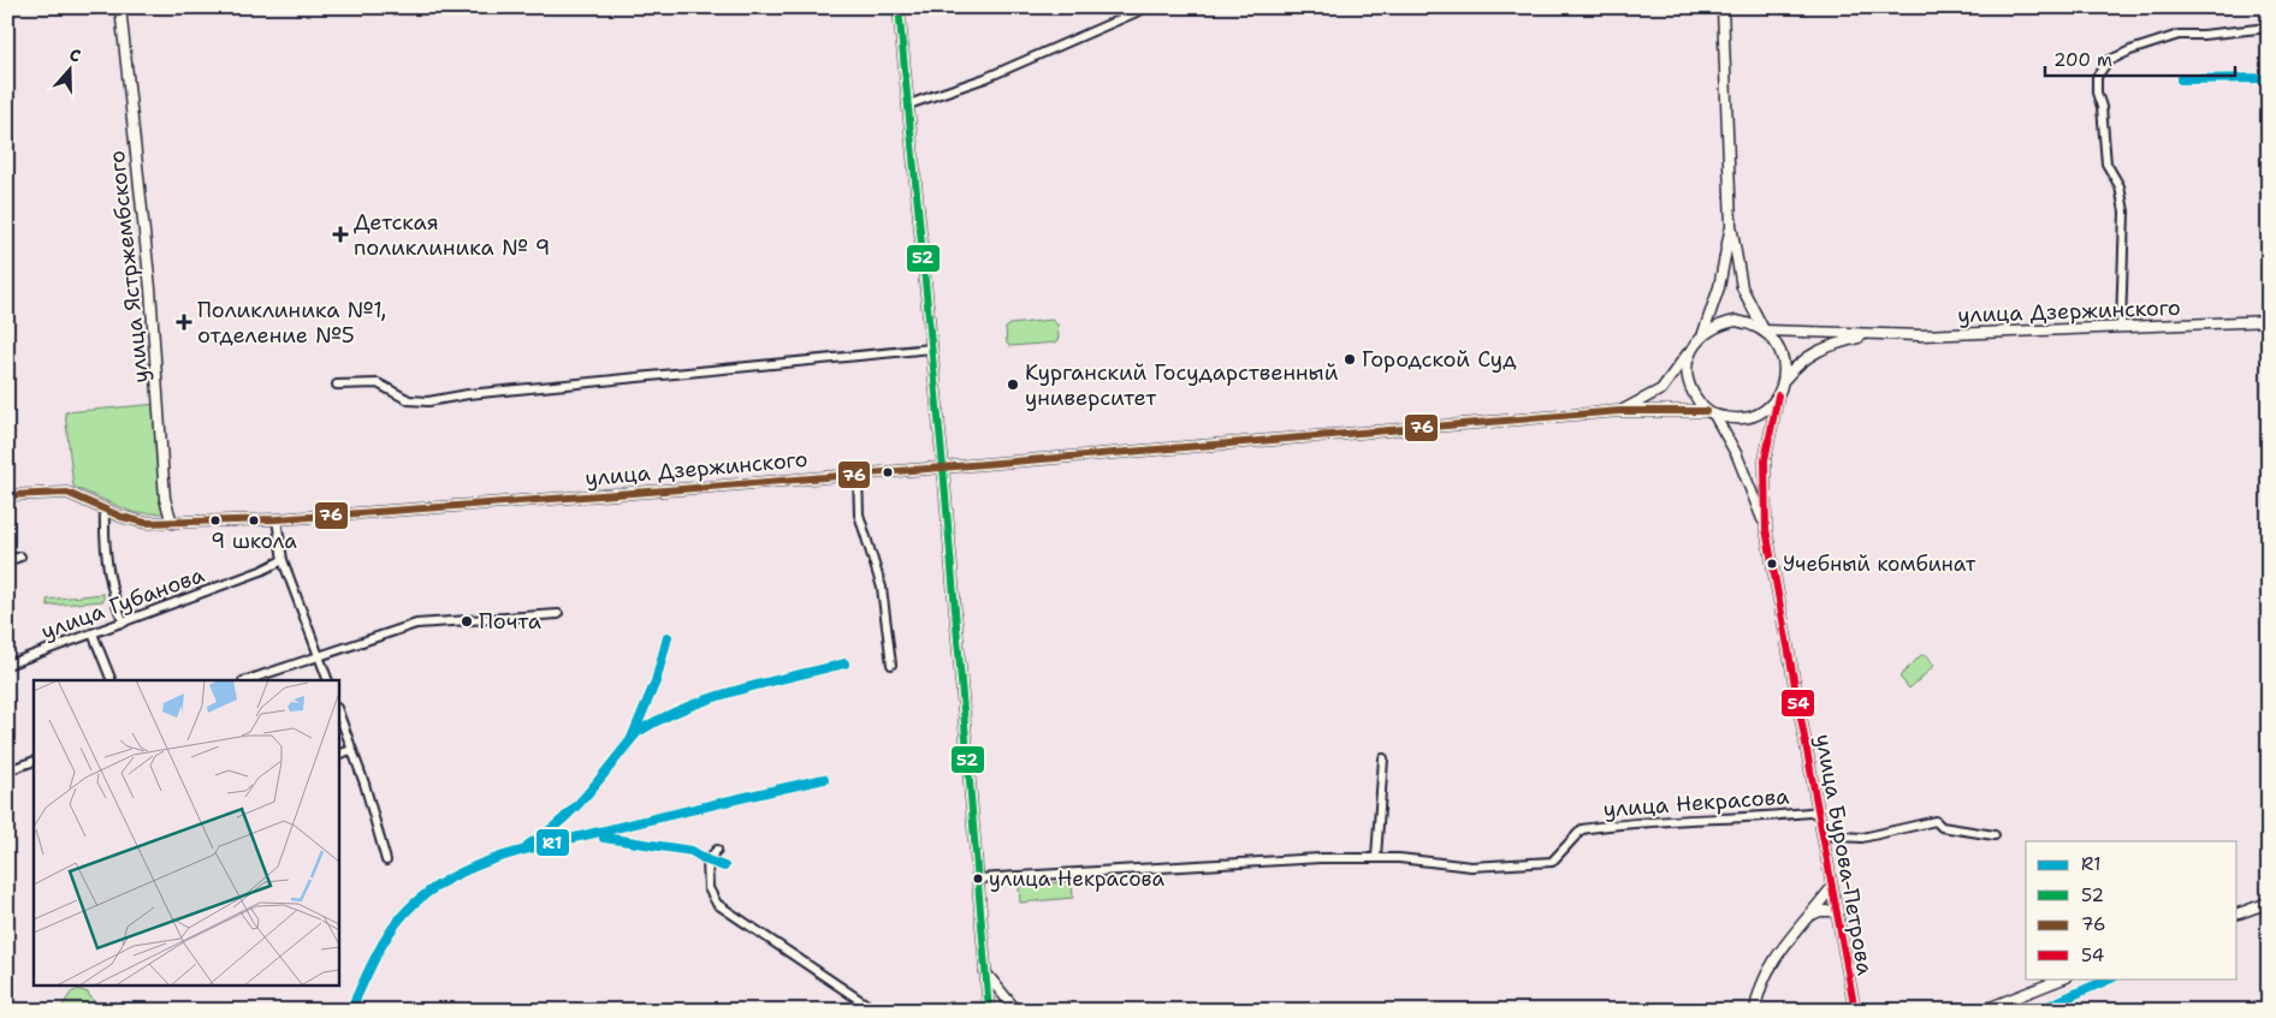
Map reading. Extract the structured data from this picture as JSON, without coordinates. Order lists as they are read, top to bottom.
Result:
{
  "streets": {
    "main road": ["улица Ястржембского", "улица Дзержинского", "улица Бурова-Петрова"],
    "street": ["улица Губанова", "улица Некрасова"]
  },
  "crossings": [
    ["улица Ястржембского", "улица Дзержинского"],
    ["улица Дзержинского", "улица Бурова-Петрова"],
    ["улица Некрасова", "улица Бурова-Петрова"]
  ],
  "places": {
    "health": ["Детская поликлиника № 9", "Поликлиника №1, отделение №5"],
    "other": [
      "Городской Суд",
      "Курганский Государственный университет",
      "9 школа",
      "Учебный комбинат",
      "Почта",
      "улица Некрасова"
    ]
  },
  "lines": [
    "transit line 52",
    "transit line R1",
    "transit line 54",
    "transit line 76"
  ],
  "legend": [
    "R1",
    "52",
    "76",
    "54"
  ],
  "scale_bar": "200 m",
  "north": "top"
}
